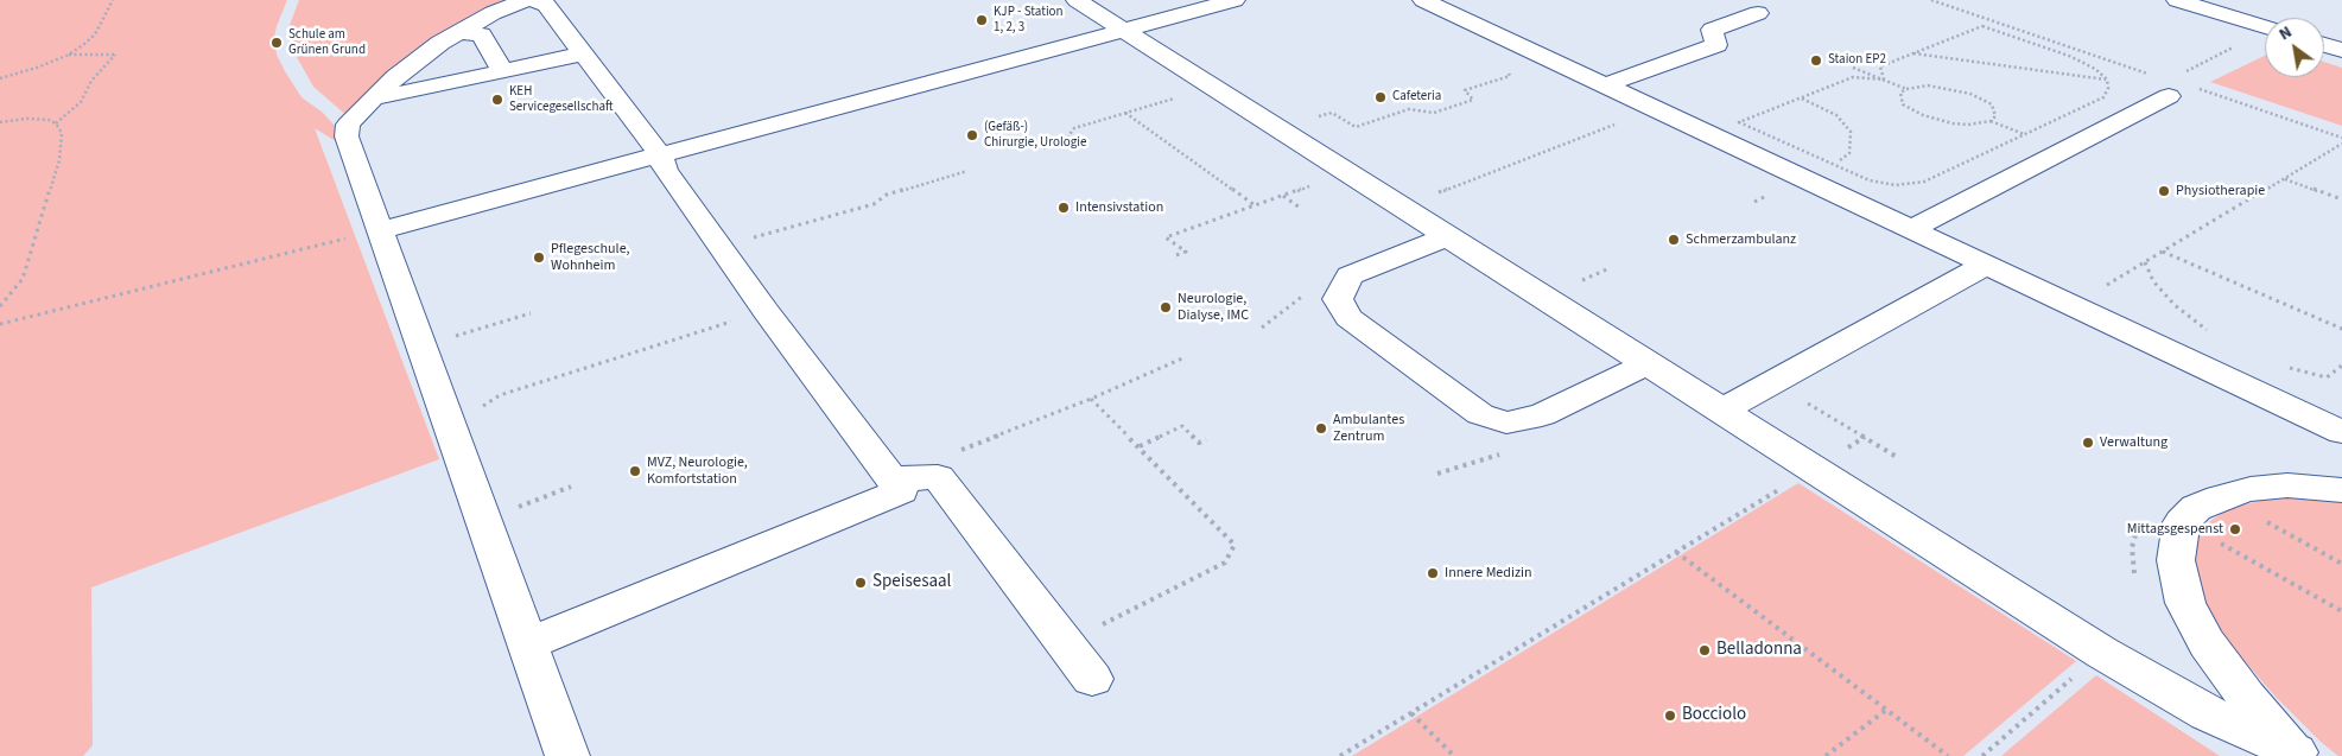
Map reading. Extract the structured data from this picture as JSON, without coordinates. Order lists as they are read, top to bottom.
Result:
{
  "places": [
    "KJP - Station 1, 2, 3",
    "Schule am Grünen Grund",
    "Staion EP2",
    "Cafeteria",
    "KEH Servicegesellschaft",
    "(Gefäß-) Chirurgie, Urologie",
    "Physiotherapie",
    "Intensivstation",
    "Schmerzambulanz",
    "Pflegeschule, Wohnheim",
    "Neurologie, Dialyse, IMC",
    "Ambulantes Zentrum",
    "Verwaltung",
    "MVZ, Neurologie, Komfortstation",
    "Mittagsgespenst",
    "Innere Medizin",
    "Speisesaal",
    "Belladonna",
    "Bocciolo"
  ],
  "north": "top left"
}
